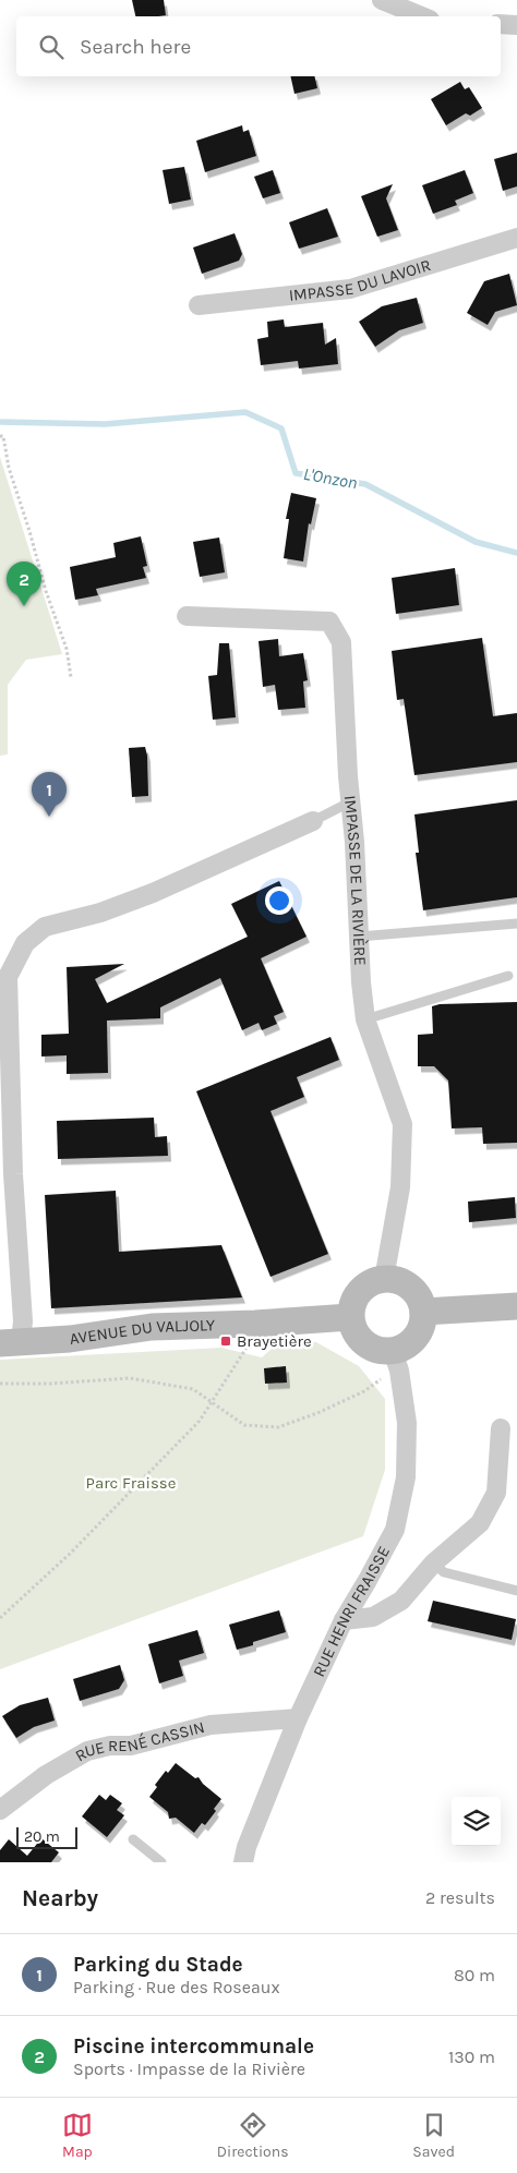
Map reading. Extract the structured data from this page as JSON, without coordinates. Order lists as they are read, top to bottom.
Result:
{
  "streets": {
    "main road": ["AVENUE DU VALJOLY"],
    "street": [
      "IMPASSE DU LAVOIR",
      "IMPASSE DE LA RIVIÈRE",
      "RUE HENRI FRAISSE",
      "RUE RENÉ CASSIN"
    ]
  },
  "crossings": [
    ["IMPASSE DE LA RIVIÈRE", "AVENUE DU VALJOLY"],
    ["IMPASSE DE LA RIVIÈRE", "RUE HENRI FRAISSE"],
    ["AVENUE DU VALJOLY", "RUE HENRI FRAISSE"],
    ["RUE HENRI FRAISSE", "RUE RENÉ CASSIN"]
  ],
  "water": ["L'Onzon"],
  "parks": ["Parc Fraisse"],
  "places": {
    "transit": ["Brayetière"]
  },
  "scale_bar": "20 m",
  "page": {
    "search": "Search here",
    "pins": ["2", "1"],
    "scale": "20 m",
    "heading": ["Nearby", "2 results"],
    "list": [
      {
        "mark": "1",
        "name": "Parking du Stade",
        "note": "Parking · Rue des Roseaux",
        "value": "80 m"
      },
      {
        "mark": "2",
        "name": "Piscine intercommunale",
        "note": "Sports · Impasse de la Rivière",
        "value": "130 m"
      }
    ],
    "nav": ["Map", "Directions", "Saved"]
  }
}
